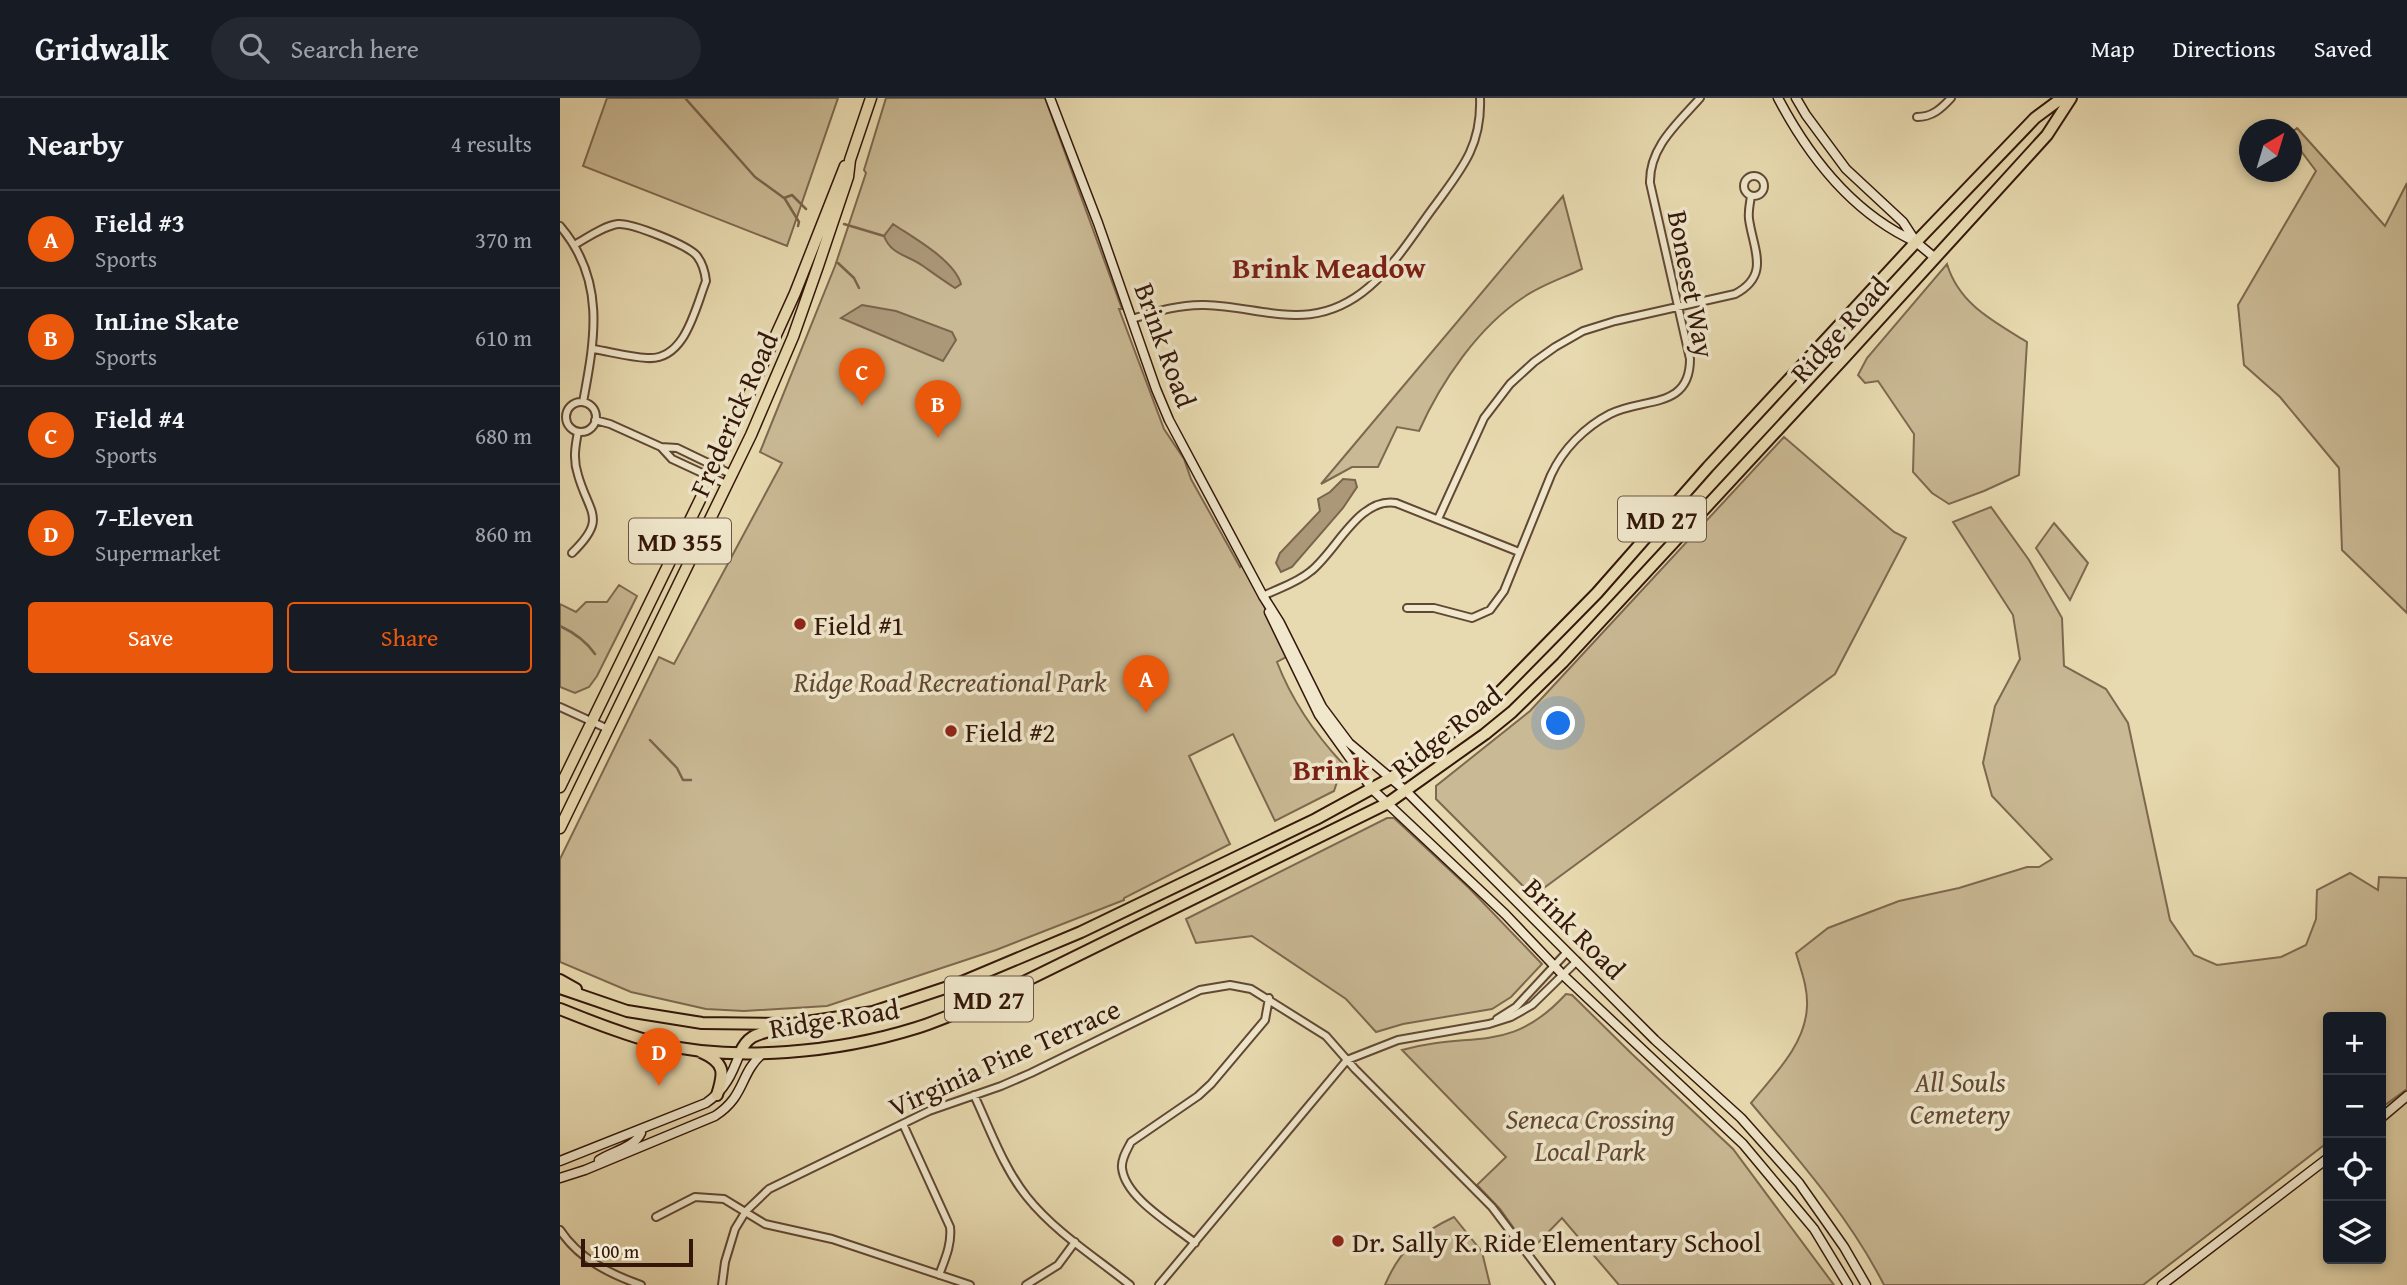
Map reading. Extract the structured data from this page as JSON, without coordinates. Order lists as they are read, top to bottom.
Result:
{
  "streets": {
    "highway": ["Ridge Road", "MD 27"],
    "main road": ["Brink Road", "Frederick Road", "MD 355"],
    "street": ["Boneset Way", "Virginia Pine Terrace"]
  },
  "crossings": [
    ["Ridge Road", "Brink Road"]
  ],
  "districts": ["Brink Meadow", "Brink"],
  "parks": ["Ridge Road Recreational Park", "All Souls Cemetery", "Seneca Crossing Local Park"],
  "places": ["Field #1", "Field #2", "Dr. Sally K. Ride Elementary School"],
  "scale_bar": "100 m",
  "north": "top right",
  "page": {
    "header": "Gridwalk",
    "search": "Search here",
    "nav": ["Map", "Directions", "Saved"],
    "heading": ["Nearby", "4 results"],
    "list": [
      {
        "mark": "A",
        "name": "Field #3",
        "note": "Sports",
        "value": "370 m"
      },
      {
        "mark": "B",
        "name": "InLine Skate",
        "note": "Sports",
        "value": "610 m"
      },
      {
        "mark": "C",
        "name": "Field #4",
        "note": "Sports",
        "value": "680 m"
      },
      {
        "mark": "D",
        "name": "7-Eleven",
        "note": "Supermarket",
        "value": "860 m"
      }
    ],
    "pins": [
      "C",
      "B",
      "A",
      "D"
    ],
    "buttons": ["Save", "Share"],
    "map_buttons": ["+", "−"],
    "scale": "100 m"
  }
}
